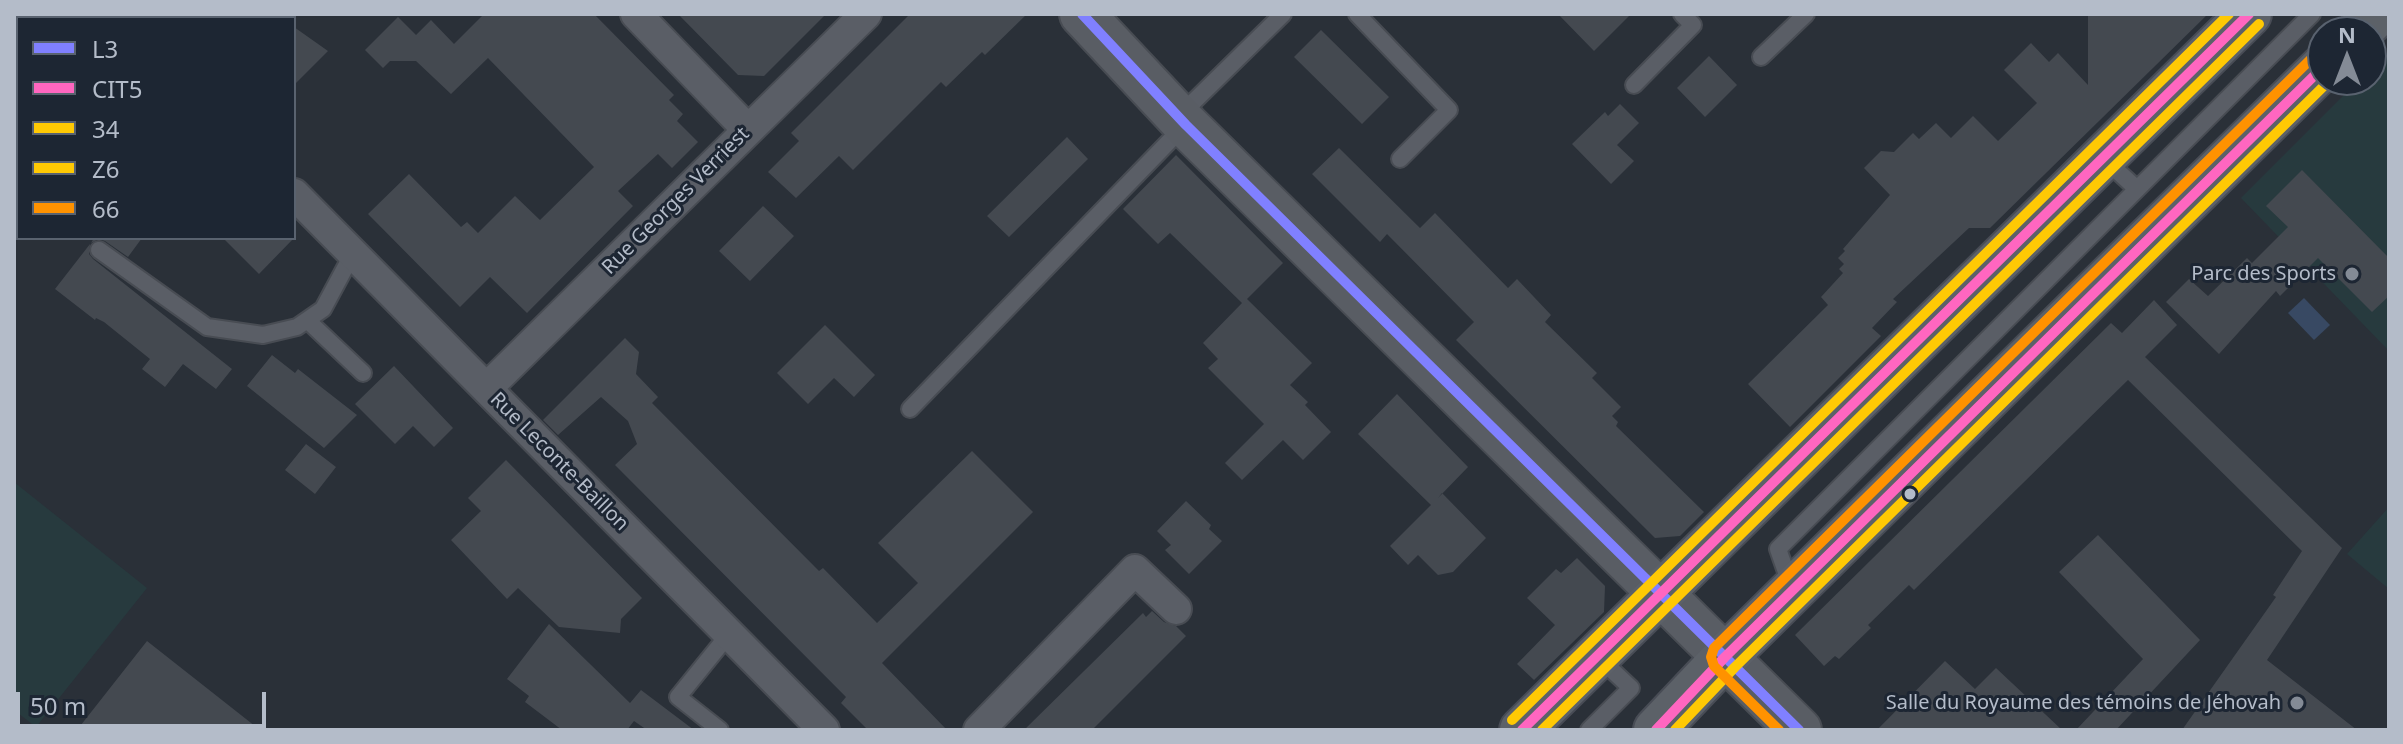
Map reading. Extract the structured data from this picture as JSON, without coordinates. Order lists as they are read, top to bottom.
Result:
{
  "streets": {
    "street": ["Rue Georges Verriest", "Rue Leconte-Baillon"]
  },
  "crossings": [
    ["Rue Georges Verriest", "Rue Leconte-Baillon"]
  ],
  "places": ["Parc des Sports", "Salle du Royaume des témoins de Jéhovah"],
  "lines": [
    "transit line L3",
    "transit line CIT5",
    "transit line Z6",
    "transit line 34",
    "transit line 66"
  ],
  "legend": [
    "L3",
    "CIT5",
    "34",
    "Z6",
    "66"
  ],
  "scale_bar": "50 m",
  "north": "top"
}
